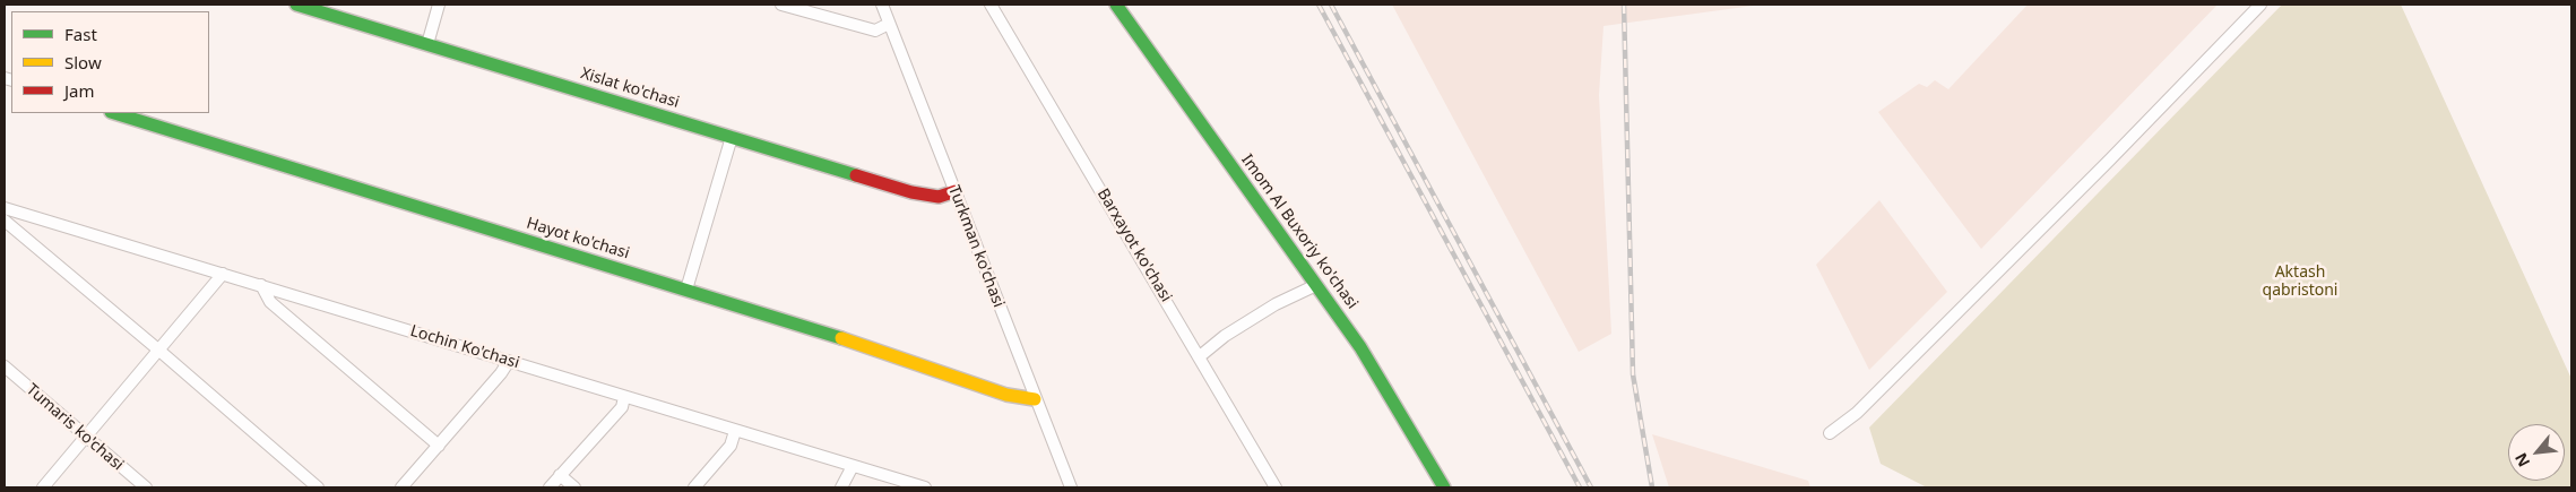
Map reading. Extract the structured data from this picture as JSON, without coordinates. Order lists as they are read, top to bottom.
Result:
{
  "streets": {
    "street": [
      "Xislat ko'chasi",
      "Imom Al Buxoriy ko'chasi",
      "Hayot ko'chasi",
      "Barxayot ko'chasi",
      "Turkman ko'chasi",
      "Lochin Ko'chasi",
      "Tumaris ko'chasi"
    ]
  },
  "crossings": [
    ["Xislat ko'chasi", "Turkman ko'chasi"],
    ["Hayot ko'chasi", "Turkman ko'chasi"]
  ],
  "parks": ["Aktash qabristoni"],
  "legend": ["Fast", "Slow", "Jam"],
  "north": "bottom left"
}
